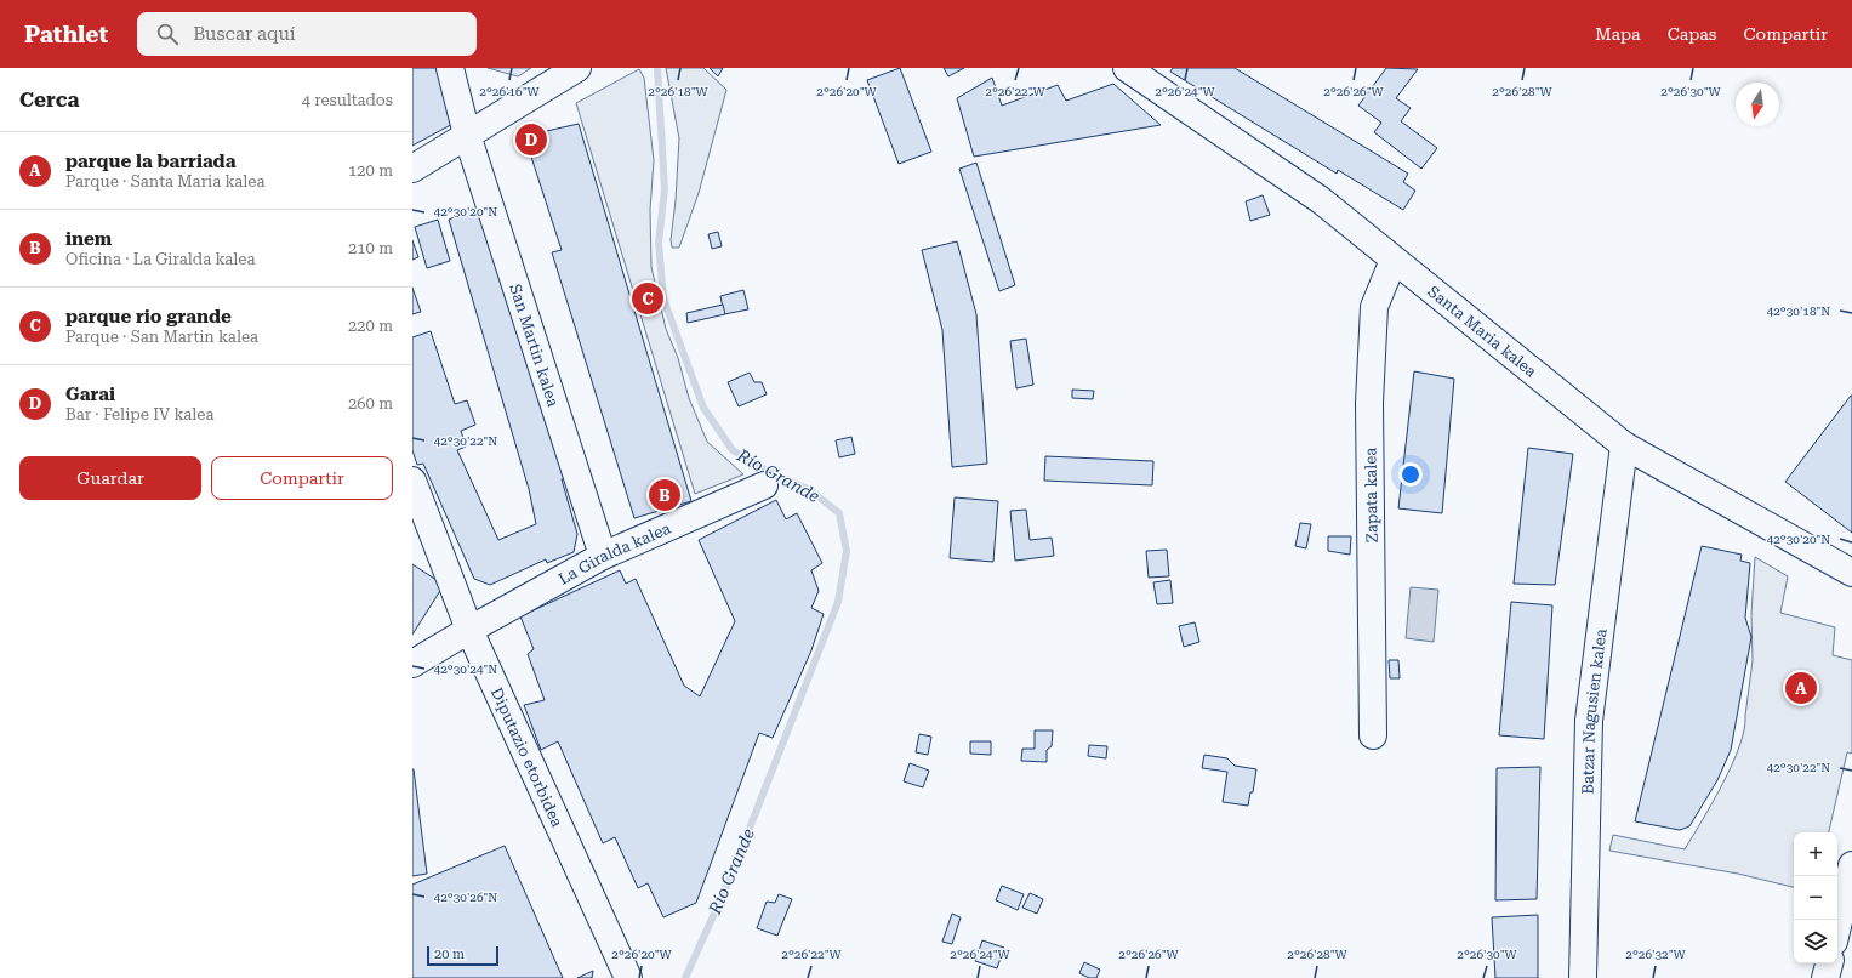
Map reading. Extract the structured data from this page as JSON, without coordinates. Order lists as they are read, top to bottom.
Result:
{
  "streets": {
    "street": [
      "Santa Maria kalea",
      "San Martin kalea",
      "Zapata kalea",
      "La Giralda kalea",
      "Batzar Nagusien kalea",
      "Diputazio etorbidea"
    ]
  },
  "crossings": [
    ["Santa Maria kalea", "Zapata kalea"],
    ["Santa Maria kalea", "Batzar Nagusien kalea"],
    ["San Martin kalea", "La Giralda kalea"],
    ["La Giralda kalea", "Diputazio etorbidea"]
  ],
  "water": ["Río Grande"],
  "scale_bar": "20 m",
  "north": "bottom",
  "page": {
    "header": "Pathlet",
    "search": "Buscar aquí",
    "nav": ["Mapa", "Capas", "Compartir"],
    "heading": ["Cerca", "4 resultados"],
    "pins": [
      "D",
      "C",
      "B",
      "A"
    ],
    "list": [
      {
        "mark": "A",
        "name": "parque la barriada",
        "note": "Parque · Santa Maria kalea",
        "value": "120 m"
      },
      {
        "mark": "B",
        "name": "inem",
        "note": "Oficina · La Giralda kalea",
        "value": "210 m"
      },
      {
        "mark": "C",
        "name": "parque rio grande",
        "note": "Parque · San Martin kalea",
        "value": "220 m"
      },
      {
        "mark": "D",
        "name": "Garai",
        "note": "Bar · Felipe IV kalea",
        "value": "260 m"
      }
    ],
    "buttons": ["Guardar", "Compartir"],
    "map_buttons": ["+", "−"],
    "scale": "20 m"
  },
  "coordinates": [
    "2°26'16\"W",
    "2°26'18\"W",
    "2°26'20\"W",
    "2°26'22\"W",
    "2°26'24\"W",
    "2°26'26\"W",
    "2°26'28\"W",
    "2°26'30\"W",
    "42°30'20\"N",
    "42°30'18\"N",
    "42°30'22\"N",
    "42°30'24\"N",
    "42°30'26\"N",
    "2°26'32\"W"
  ]
}
